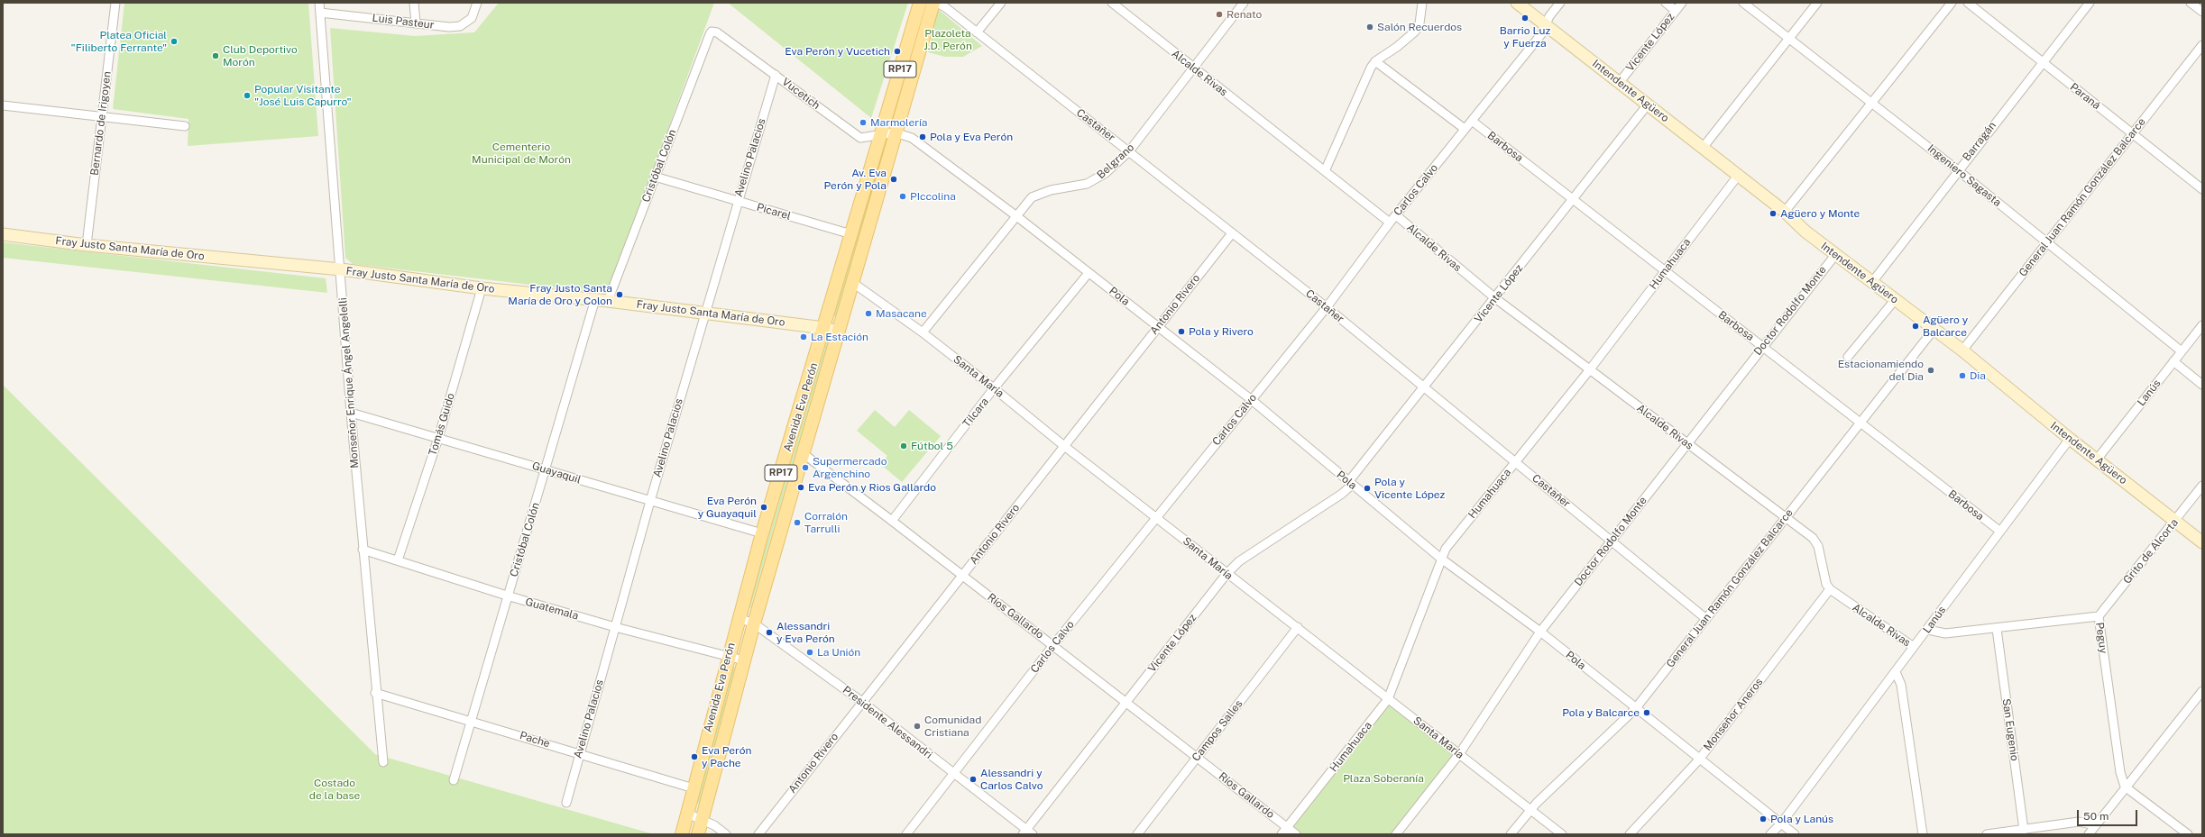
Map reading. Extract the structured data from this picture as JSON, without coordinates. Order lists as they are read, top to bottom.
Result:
{
  "streets": {
    "main road": ["RP17", "Avenida Eva Perón"],
    "street": [
      "Luis Pasteur",
      "Vicente López",
      "Alcalde Rivas",
      "Intendente Agüero",
      "Vucetich",
      "Paraná",
      "Bernardo de Irigoyen",
      "Castañer",
      "Barragán",
      "Barbosa",
      "Avelino Palacios",
      "Belgrano",
      "Cristóbal Colón",
      "Ingeniero Sagasta",
      "Carlos Calvo",
      "General Juan Ramón González Balcarce",
      "Picarel",
      "Fray Justo Santa María de Oro",
      "Humahuaca",
      "Pola",
      "Antonio Rivero",
      "Doctor Rodolfo Monte",
      "Santa María",
      "Monseñor Enrique Ángel Angelelli",
      "Lanús",
      "Tilcara",
      "Tomás Guido",
      "Guayaquil",
      "Grito de Alcorta",
      "Guatemala",
      "Ríos Gallardo",
      "Peguy",
      "Monseñor Aneros",
      "Presidente Alessandri",
      "San Eugenio",
      "Campos Salles",
      "Pache"
    ]
  },
  "crossings": [
    ["Luis Pasteur", "Monseñor Enrique Ángel Angelelli"],
    ["Vicente López", "Alcalde Rivas"],
    ["Vicente López", "Intendente Agüero"],
    ["Vicente López", "Castañer"],
    ["Vicente López", "Barbosa"],
    ["Vicente López", "Pola"],
    ["Vicente López", "Santa María"],
    ["Vicente López", "Ríos Gallardo"],
    ["Vicente López", "Presidente Alessandri"],
    ["Alcalde Rivas", "Belgrano"],
    ["Alcalde Rivas", "Carlos Calvo"],
    ["Alcalde Rivas", "General Juan Ramón González Balcarce"],
    ["Alcalde Rivas", "Humahuaca"],
    ["Alcalde Rivas", "Doctor Rodolfo Monte"],
    ["Alcalde Rivas", "Lanús"],
    ["Alcalde Rivas", "Monseñor Aneros"],
    ["Intendente Agüero", "Barragán"],
    ["Intendente Agüero", "Carlos Calvo"],
    ["Intendente Agüero", "General Juan Ramón González Balcarce"],
    ["Intendente Agüero", "Humahuaca"],
    ["Intendente Agüero", "Doctor Rodolfo Monte"],
    ["Intendente Agüero", "Lanús"],
    ["Intendente Agüero", "Grito de Alcorta"],
    ["Vucetich", "Avelino Palacios"],
    ["Vucetich", "Cristóbal Colón"],
    ["Vucetich", "Pola"],
    ["Vucetich", "Avenida Eva Perón"],
    ["Paraná", "Barragán"],
    ["Paraná", "General Juan Ramón González Balcarce"],
    ["Bernardo de Irigoyen", "Fray Justo Santa María de Oro"],
    ["Castañer", "Belgrano"],
    ["Castañer", "Carlos Calvo"],
    ["Castañer", "General Juan Ramón González Balcarce"],
    ["Castañer", "Humahuaca"],
    ["Castañer", "Antonio Rivero"],
    ["Castañer", "Doctor Rodolfo Monte"],
    ["Barragán", "Ingeniero Sagasta"],
    ["Barbosa", "Carlos Calvo"],
    ["Barbosa", "General Juan Ramón González Balcarce"],
    ["Barbosa", "Humahuaca"],
    ["Barbosa", "Doctor Rodolfo Monte"],
    ["Barbosa", "Lanús"],
    ["Avelino Palacios", "Picarel"],
    ["Avelino Palacios", "Fray Justo Santa María de Oro"],
    ["Avelino Palacios", "Guayaquil"],
    ["Avelino Palacios", "Guatemala"],
    ["Avelino Palacios", "Pache"],
    ["Belgrano", "Pola"],
    ["Belgrano", "Santa María"],
    ["Cristóbal Colón", "Picarel"],
    ["Cristóbal Colón", "Fray Justo Santa María de Oro"],
    ["Cristóbal Colón", "Guayaquil"],
    ["Cristóbal Colón", "Guatemala"],
    ["Cristóbal Colón", "Pache"],
    ["Ingeniero Sagasta", "General Juan Ramón González Balcarce"],
    ["Ingeniero Sagasta", "Lanús"],
    ["Carlos Calvo", "Pola"],
    ["Carlos Calvo", "Santa María"],
    ["Carlos Calvo", "Ríos Gallardo"],
    ["Carlos Calvo", "Presidente Alessandri"],
    ["General Juan Ramón González Balcarce", "Pola"],
    ["General Juan Ramón González Balcarce", "Santa María"],
    ["Picarel", "Avenida Eva Perón"],
    ["Fray Justo Santa María de Oro", "Monseñor Enrique Ángel Angelelli"],
    ["Fray Justo Santa María de Oro", "Avenida Eva Perón"],
    ["Fray Justo Santa María de Oro", "Tomás Guido"],
    ["Humahuaca", "Pola"],
    ["Humahuaca", "Santa María"],
    ["Humahuaca", "Ríos Gallardo"],
    ["Pola", "Antonio Rivero"],
    ["Pola", "Doctor Rodolfo Monte"],
    ["Pola", "Lanús"],
    ["Pola", "Avenida Eva Perón"],
    ["Pola", "Tilcara"],
    ["Pola", "Monseñor Aneros"],
    ["Antonio Rivero", "Santa María"],
    ["Antonio Rivero", "Ríos Gallardo"],
    ["Antonio Rivero", "Presidente Alessandri"],
    ["Doctor Rodolfo Monte", "Santa María"],
    ["Santa María", "Avenida Eva Perón"],
    ["Santa María", "Tilcara"],
    ["Santa María", "Campos Salles"],
    ["Monseñor Enrique Ángel Angelelli", "Guayaquil"],
    ["Monseñor Enrique Ángel Angelelli", "Guatemala"],
    ["Monseñor Enrique Ángel Angelelli", "Pache"],
    ["Lanús", "Peguy"],
    ["Avenida Eva Perón", "Guayaquil"],
    ["Avenida Eva Perón", "Guatemala"],
    ["Avenida Eva Perón", "Ríos Gallardo"],
    ["Avenida Eva Perón", "Presidente Alessandri"],
    ["Avenida Eva Perón", "Pache"],
    ["Tilcara", "Ríos Gallardo"],
    ["Tomás Guido", "Guayaquil"],
    ["Tomás Guido", "Guatemala"],
    ["Grito de Alcorta", "Peguy"],
    ["Ríos Gallardo", "Campos Salles"],
    ["Peguy", "San Eugenio"]
  ],
  "parks": [
    "Plazoleta J.D. Perón",
    "Cementerio Municipal de Morón",
    "Plaza Soberanía",
    "Costado de la base"
  ],
  "places": [
    "Renato",
    "Barrio Luz y Fuerza",
    "Salón Recuerdos",
    "Platea Oficial \"Filiberto Ferrante\"",
    "Eva Perón y Vucetich",
    "Club Deportivo Morón",
    "Popular Visitante \"José Luis Capurro\"",
    "Marmolería",
    "Pola y Eva Perón",
    "Av. Eva Perón y Pola",
    "PIccolina",
    "Agüero y Monte",
    "Fray Justo Santa María de Oro y Colon",
    "Masacane",
    "Agüero y Balcarce",
    "Pola y Rivero",
    "La Estación",
    "Estacionamiendo del Dia",
    "Dia",
    "Fútbol 5",
    "Supermercado Argenchino",
    "Eva Perón y Rios Gallardo",
    "Pola y Vicente López",
    "Eva Perón y Guayaquil",
    "Corralón Tarrulli",
    "Alessandri y Eva Perón",
    "La Unión",
    "Pola y Balcarce",
    "Comunidad Cristiana",
    "Eva Perón y Pache",
    "Alessandri y Carlos Calvo",
    "Pola y Lanús"
  ],
  "scale_bar": "50 m"
}
